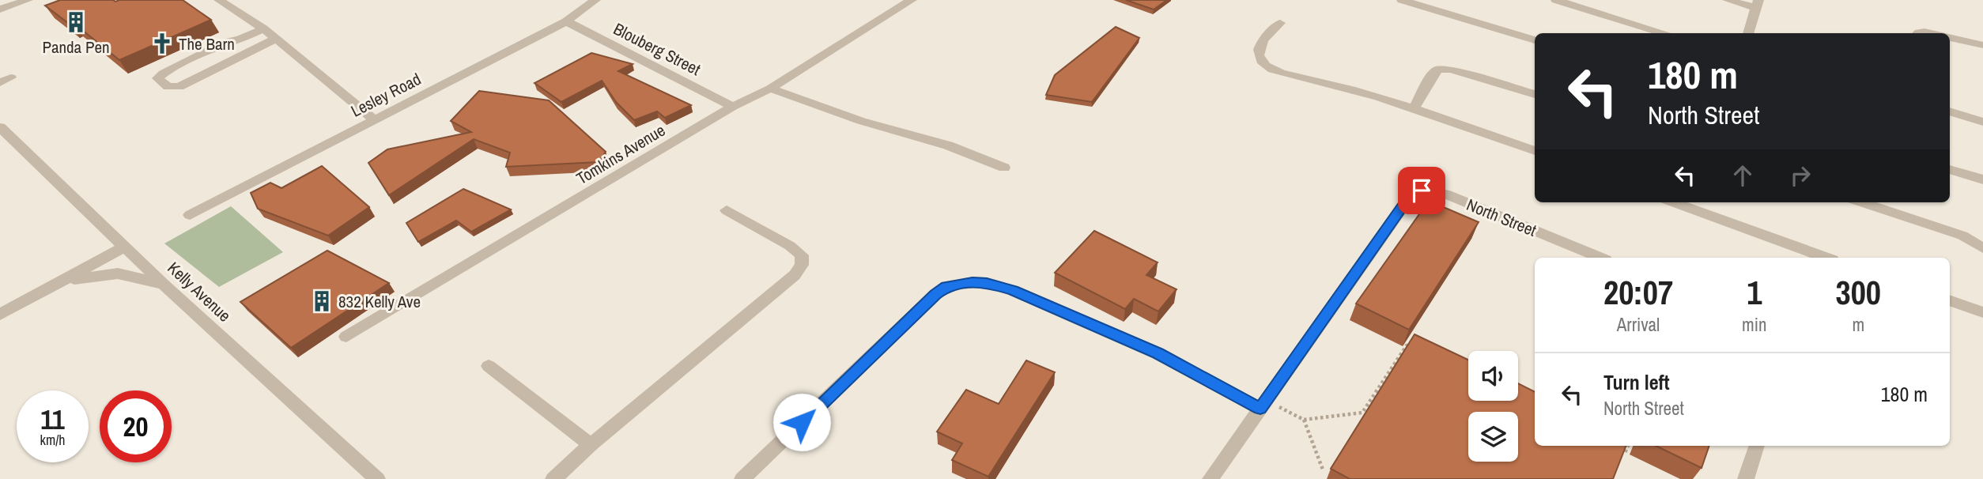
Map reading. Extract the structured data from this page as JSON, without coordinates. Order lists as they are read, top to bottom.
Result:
{
  "streets": {
    "street": [
      "Blouberg Street",
      "Lesley Road",
      "Tomkins Avenue",
      "North Street",
      "Kelly Avenue"
    ]
  },
  "crossings": [
    ["Blouberg Street", "Lesley Road"],
    ["Blouberg Street", "Tomkins Avenue"]
  ],
  "places": {
    "building": ["Panda Pen", "832 Kelly Ave"],
    "church": ["The Barn"]
  },
  "page": {
    "turn": ["180 m", "North Street"],
    "eta": [
      "20:07",
      "Arrival",
      "1",
      "min",
      "300",
      "m"
    ],
    "list": [
      {
        "name": "Turn left",
        "note": "North Street",
        "value": "180 m"
      }
    ],
    "speed": "11 km/h",
    "limit": "20"
  }
}
